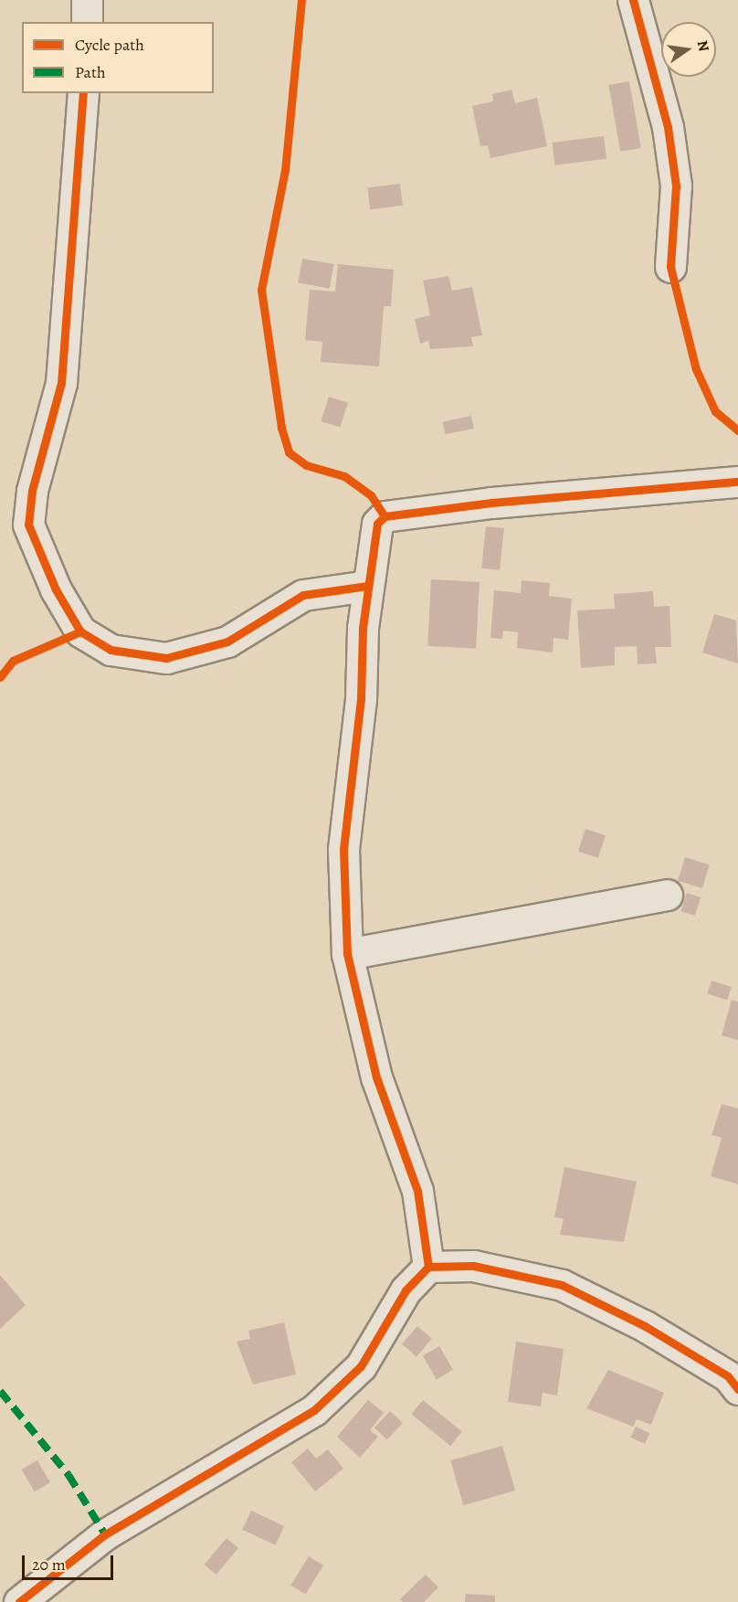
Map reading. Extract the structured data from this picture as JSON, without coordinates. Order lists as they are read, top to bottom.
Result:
{
  "legend": ["Cycle path", "Path"],
  "scale_bar": "20 m",
  "north": "right"
}
